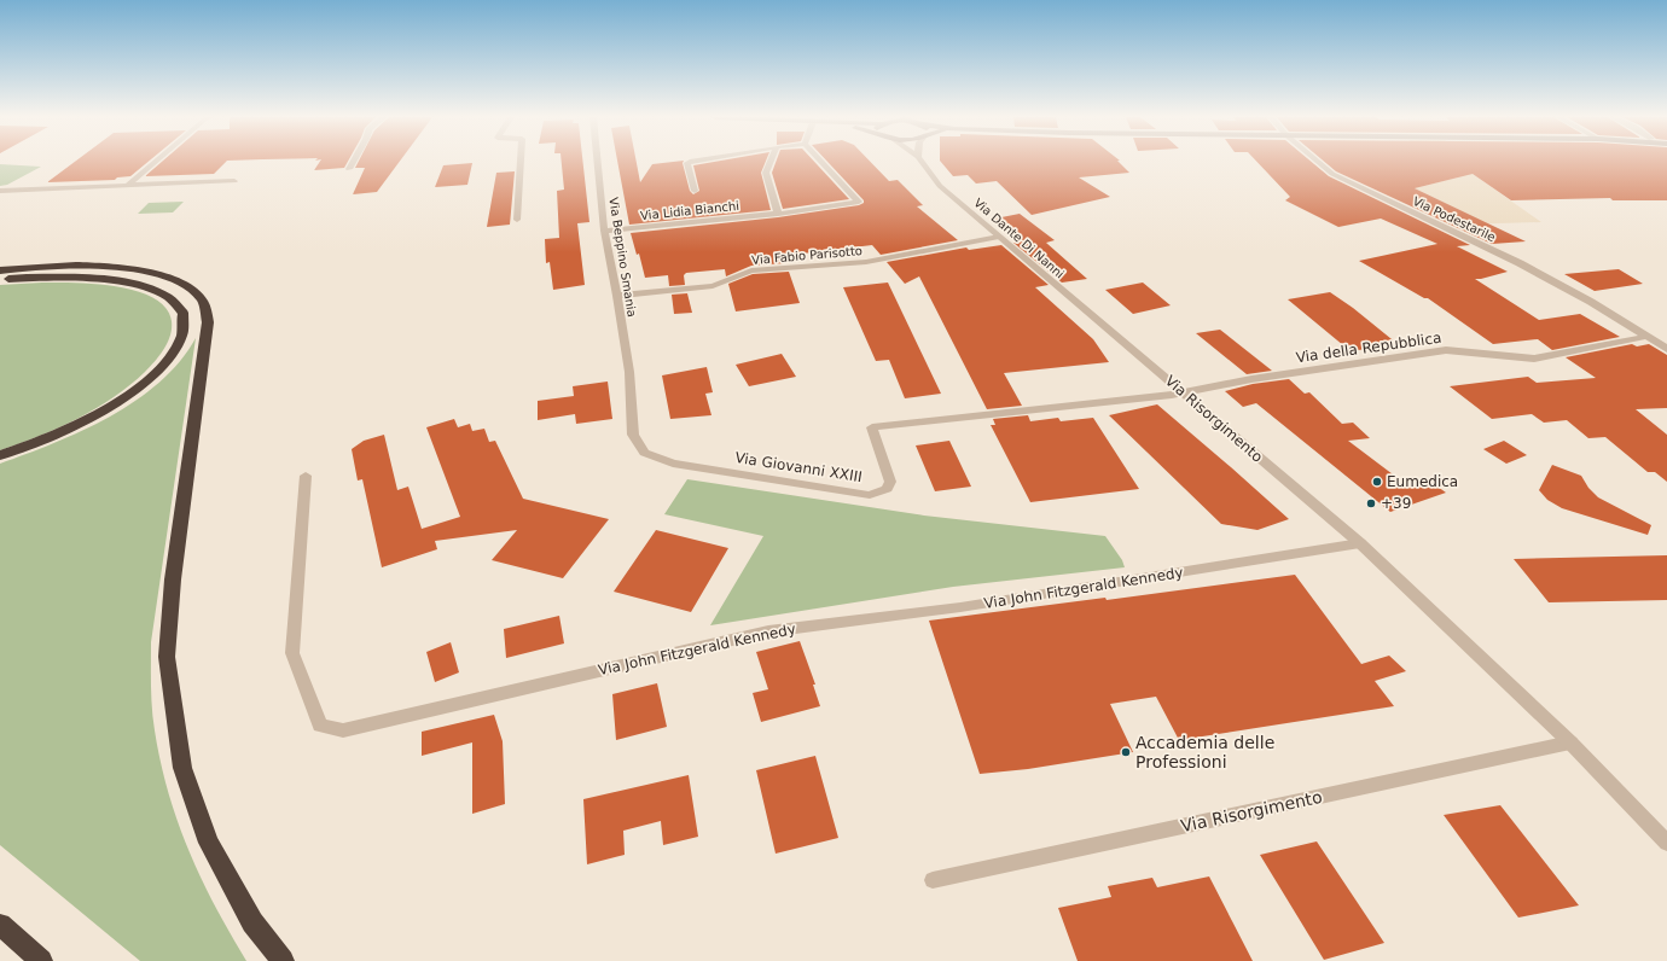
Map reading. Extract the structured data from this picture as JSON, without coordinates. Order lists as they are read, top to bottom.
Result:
{
  "streets": {
    "street": [
      "Via Lidia Bianchi",
      "Via Podestarile",
      "Via Dante Di Nanni",
      "Via Fabio Parisotto",
      "Via Beppino Smania",
      "Via della Repubblica",
      "Via Risorgimento",
      "Via Giovanni XXIII",
      "Via John Fitzgerald Kennedy"
    ]
  },
  "crossings": [
    ["Via Lidia Bianchi", "Via Beppino Smania"],
    ["Via Podestarile", "Via della Repubblica"],
    ["Via Dante Di Nanni", "Via Fabio Parisotto"],
    ["Via Dante Di Nanni", "Via Risorgimento"],
    ["Via Fabio Parisotto", "Via Beppino Smania"],
    ["Via Beppino Smania", "Via Giovanni XXIII"],
    ["Via della Repubblica", "Via Risorgimento"],
    ["Via della Repubblica", "Via Giovanni XXIII"],
    ["Via Risorgimento", "Via Giovanni XXIII"],
    ["Via Risorgimento", "Via John Fitzgerald Kennedy"]
  ],
  "places": ["Eumedica", "+39", "Accademia delle Professioni"]
}
